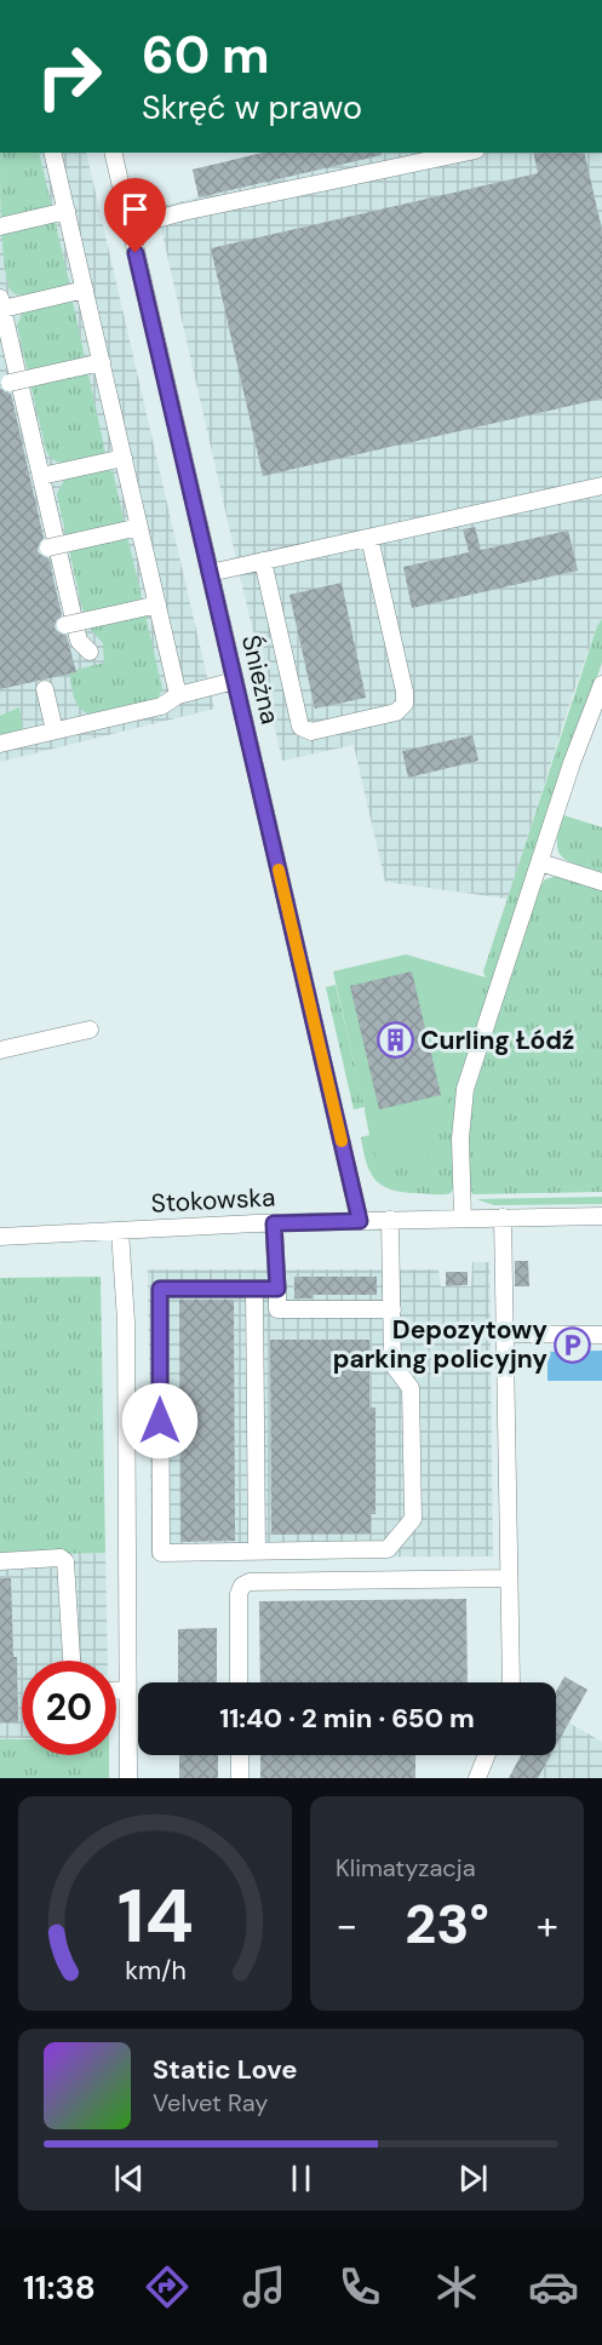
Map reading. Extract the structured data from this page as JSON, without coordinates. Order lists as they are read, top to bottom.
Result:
{
  "streets": {
    "street": ["Śnieżna", "Stokowska"]
  },
  "crossings": [
    ["Śnieżna", "Stokowska"]
  ],
  "places": {
    "building": ["Curling Łódź"],
    "parking": ["Depozytowy parking policyjny"]
  },
  "page": {
    "turn": ["60 m", "Skręć w prawo"],
    "limit": "20",
    "trip": "11:40 · 2 min · 650 m",
    "tile": "Klimatyzacja",
    "heat": ["−", "23°", "+"],
    "song": ["Static Love", "Velvet Ray"],
    "tabs": "11:38",
    "gauge": ["14", "km/h"]
  }
}
